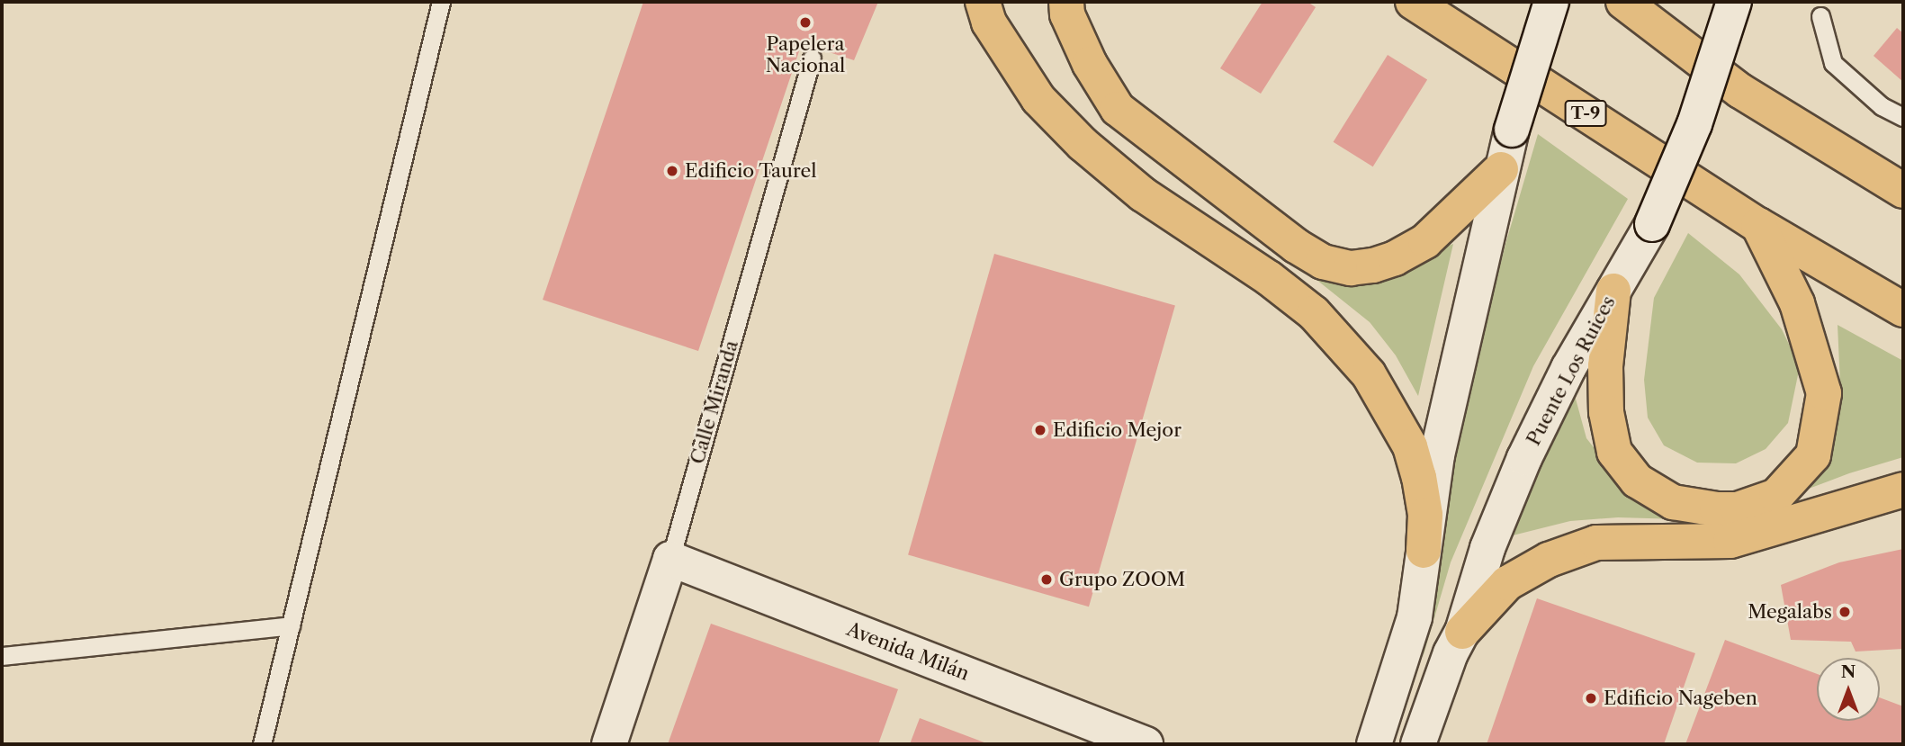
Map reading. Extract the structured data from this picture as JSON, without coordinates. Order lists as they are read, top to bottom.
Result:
{
  "streets": {
    "highway": ["T-9"],
    "main road": ["Puente Los Ruices", "Calle Miranda", "Avenida Milán"]
  },
  "crossings": [
    ["Calle Miranda", "Avenida Milán"]
  ],
  "places": [
    "Papelera Nacional",
    "Edificio Taurel",
    "Edificio Mejor",
    "Grupo ZOOM",
    "Megalabs",
    "Edificio Nageben"
  ],
  "north": "top"
}
